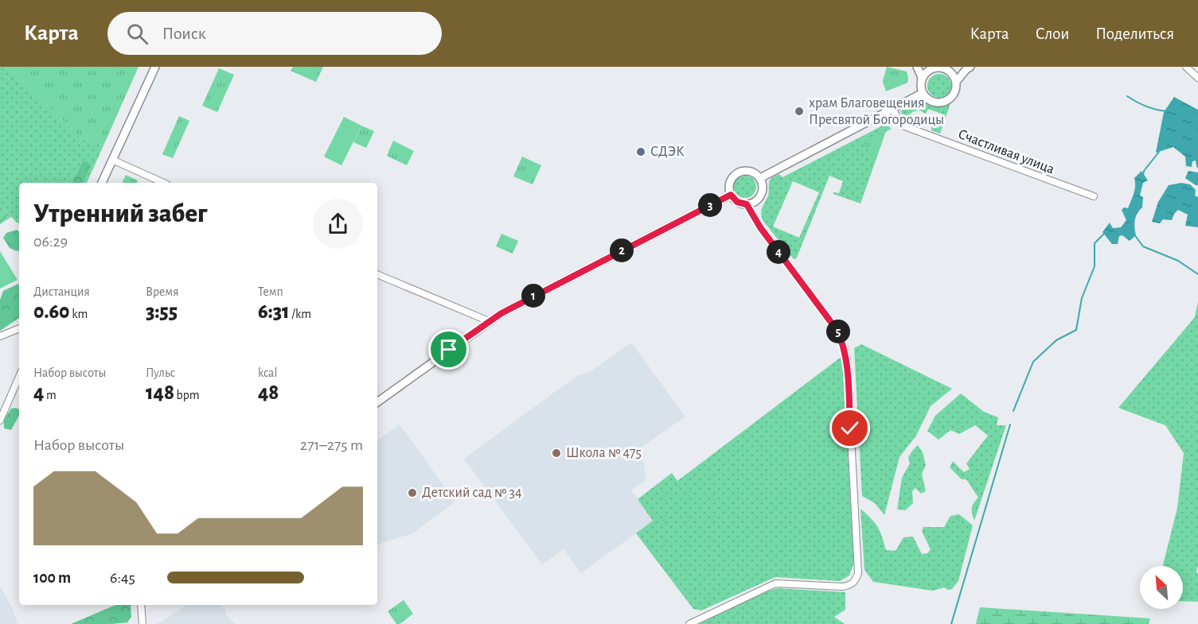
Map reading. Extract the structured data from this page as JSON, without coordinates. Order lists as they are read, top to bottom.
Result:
{
  "streets": {
    "street": ["Счастливая улица"]
  },
  "places": [
    "храм Благовещения Пресвятой Богородицы",
    "СДЭК",
    "Школа № 475",
    "Детский сад № 34"
  ],
  "north": "top left",
  "page": {
    "header": "Карта",
    "search": "Поиск",
    "nav": ["Карта", "Слои", "Поделиться"],
    "heading": ["Утренний забег", "06:29"],
    "pins": [
      "3",
      "2",
      "4",
      "1",
      "5"
    ],
    "stats": [
      ["Дистанция", "0.60 km"],
      ["Время", "3:55"],
      ["Темп", "6:31 /km"],
      ["Набор высоты", "4 m"],
      ["Пульс", "148 bpm"],
      ["kcal", "48"]
    ],
    "chart": ["Набор высоты", "271–275 m"],
    "list": [
      {
        "name": "100 m",
        "note": "6:45"
      }
    ]
  }
}
